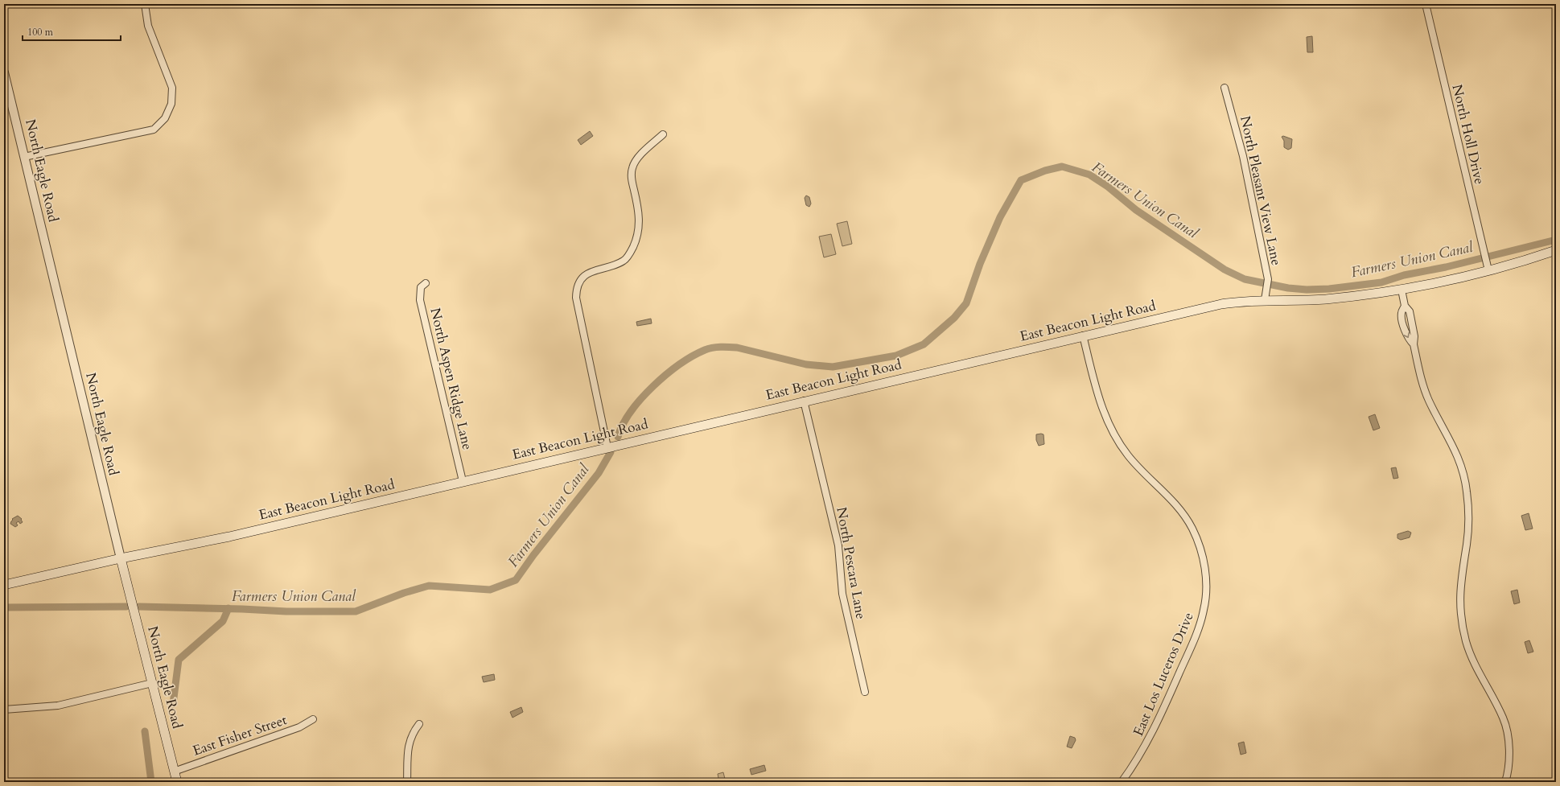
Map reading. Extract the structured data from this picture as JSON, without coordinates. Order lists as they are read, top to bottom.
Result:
{
  "streets": {
    "main road": ["North Eagle Road", "East Beacon Light Road"],
    "street": [
      "North Holl Drive",
      "North Pleasant View Lane",
      "North Aspen Ridge Lane",
      "North Pescara Lane",
      "East Los Luceros Drive",
      "East Fisher Street"
    ]
  },
  "crossings": [
    ["North Holl Drive", "East Beacon Light Road"],
    ["North Eagle Road", "East Beacon Light Road"],
    ["North Eagle Road", "East Fisher Street"],
    ["North Pleasant View Lane", "East Beacon Light Road"],
    ["East Beacon Light Road", "North Aspen Ridge Lane"],
    ["East Beacon Light Road", "North Pescara Lane"],
    ["East Beacon Light Road", "East Los Luceros Drive"]
  ],
  "water": ["Farmers Union Canal"],
  "scale_bar": "100 m"
}
